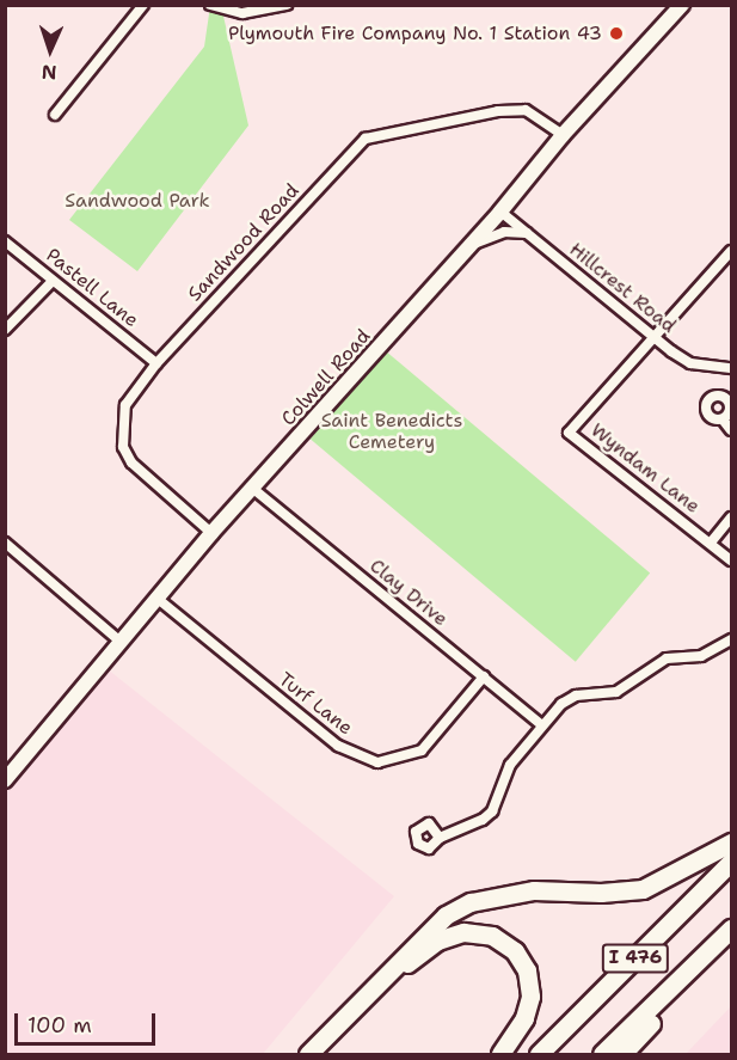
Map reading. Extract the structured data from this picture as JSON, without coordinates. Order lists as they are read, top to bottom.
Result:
{
  "streets": {
    "highway": ["I 476"],
    "street": [
      "Sandwood Road",
      "Pastell Lane",
      "Hillcrest Road",
      "Colwell Road",
      "Wyndam Lane",
      "Clay Drive",
      "Turf Lane"
    ]
  },
  "crossings": [
    ["Sandwood Road", "Pastell Lane"],
    ["Sandwood Road", "Colwell Road"],
    ["Hillcrest Road", "Colwell Road"],
    ["Hillcrest Road", "Wyndam Lane"],
    ["Colwell Road", "Clay Drive"],
    ["Colwell Road", "Turf Lane"],
    ["Clay Drive", "Turf Lane"]
  ],
  "parks": ["Sandwood Park", "Saint Benedicts Cemetery"],
  "places": ["Plymouth Fire Company No. 1 Station 43"],
  "scale_bar": "100 m",
  "north": "bottom"
}
